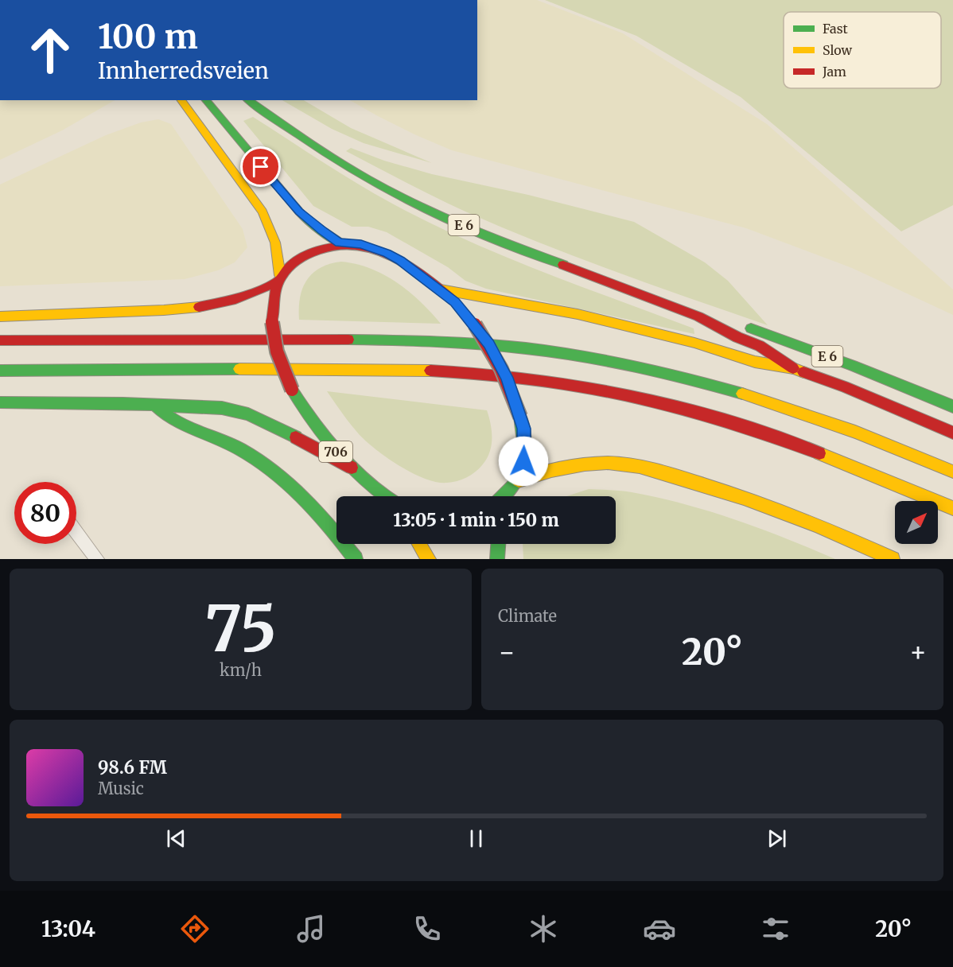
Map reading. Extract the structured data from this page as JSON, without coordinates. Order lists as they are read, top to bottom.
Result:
{
  "streets": {
    "main road": ["E 6", "706"]
  },
  "legend": ["Fast", "Slow", "Jam"],
  "north": "top right",
  "page": {
    "turn": ["100 m", "Innherredsveien"],
    "limit": "80",
    "trip": "13:05 · 1 min · 150 m",
    "tile": [
      ["75", "km/h"],
      "Climate"
    ],
    "heat": ["−", "20°", "+"],
    "song": ["98.6 FM", "Music"],
    "tabs": ["13:04", "20°"]
  }
}
